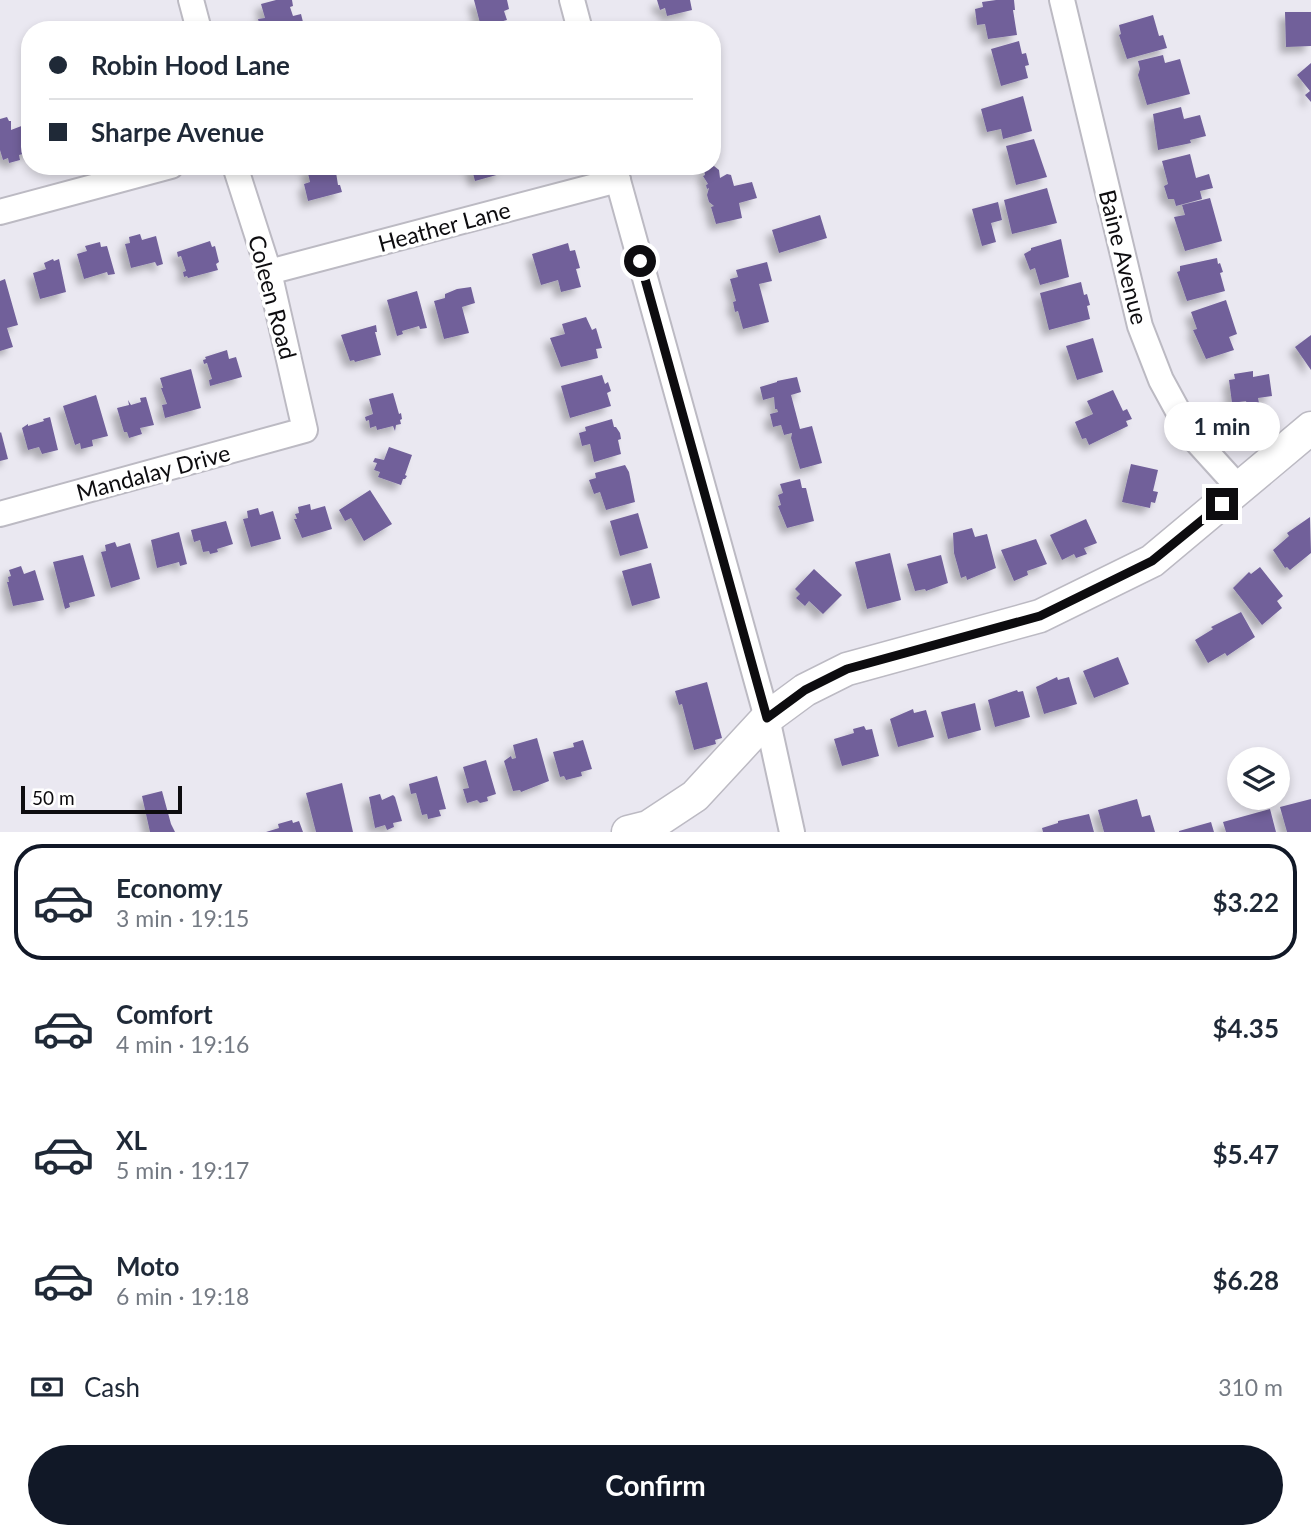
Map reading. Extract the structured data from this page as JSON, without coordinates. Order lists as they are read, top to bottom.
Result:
{
  "streets": {
    "street": [
      "Heather Lane",
      "Baine Avenue",
      "Coleen Road",
      "Mandalay Drive"
    ]
  },
  "crossings": [
    ["Heather Lane", "Coleen Road"],
    ["Coleen Road", "Mandalay Drive"]
  ],
  "scale_bar": "50 m",
  "page": {
    "banner": ["Robin Hood Lane", "Sharpe Avenue"],
    "bubble": "1 min",
    "scale": "50 m",
    "list": [
      {
        "name": "Economy",
        "note": "3 min · 19:15",
        "value": "$3.22"
      },
      {
        "name": "Comfort",
        "note": "4 min · 19:16",
        "value": "$4.35"
      },
      {
        "name": "XL",
        "note": "5 min · 19:17",
        "value": "$5.47"
      },
      {
        "name": "Moto",
        "note": "6 min · 19:18",
        "value": "$6.28"
      }
    ],
    "pay": ["Cash", "310 m"],
    "buttons": "Confirm"
  }
}
